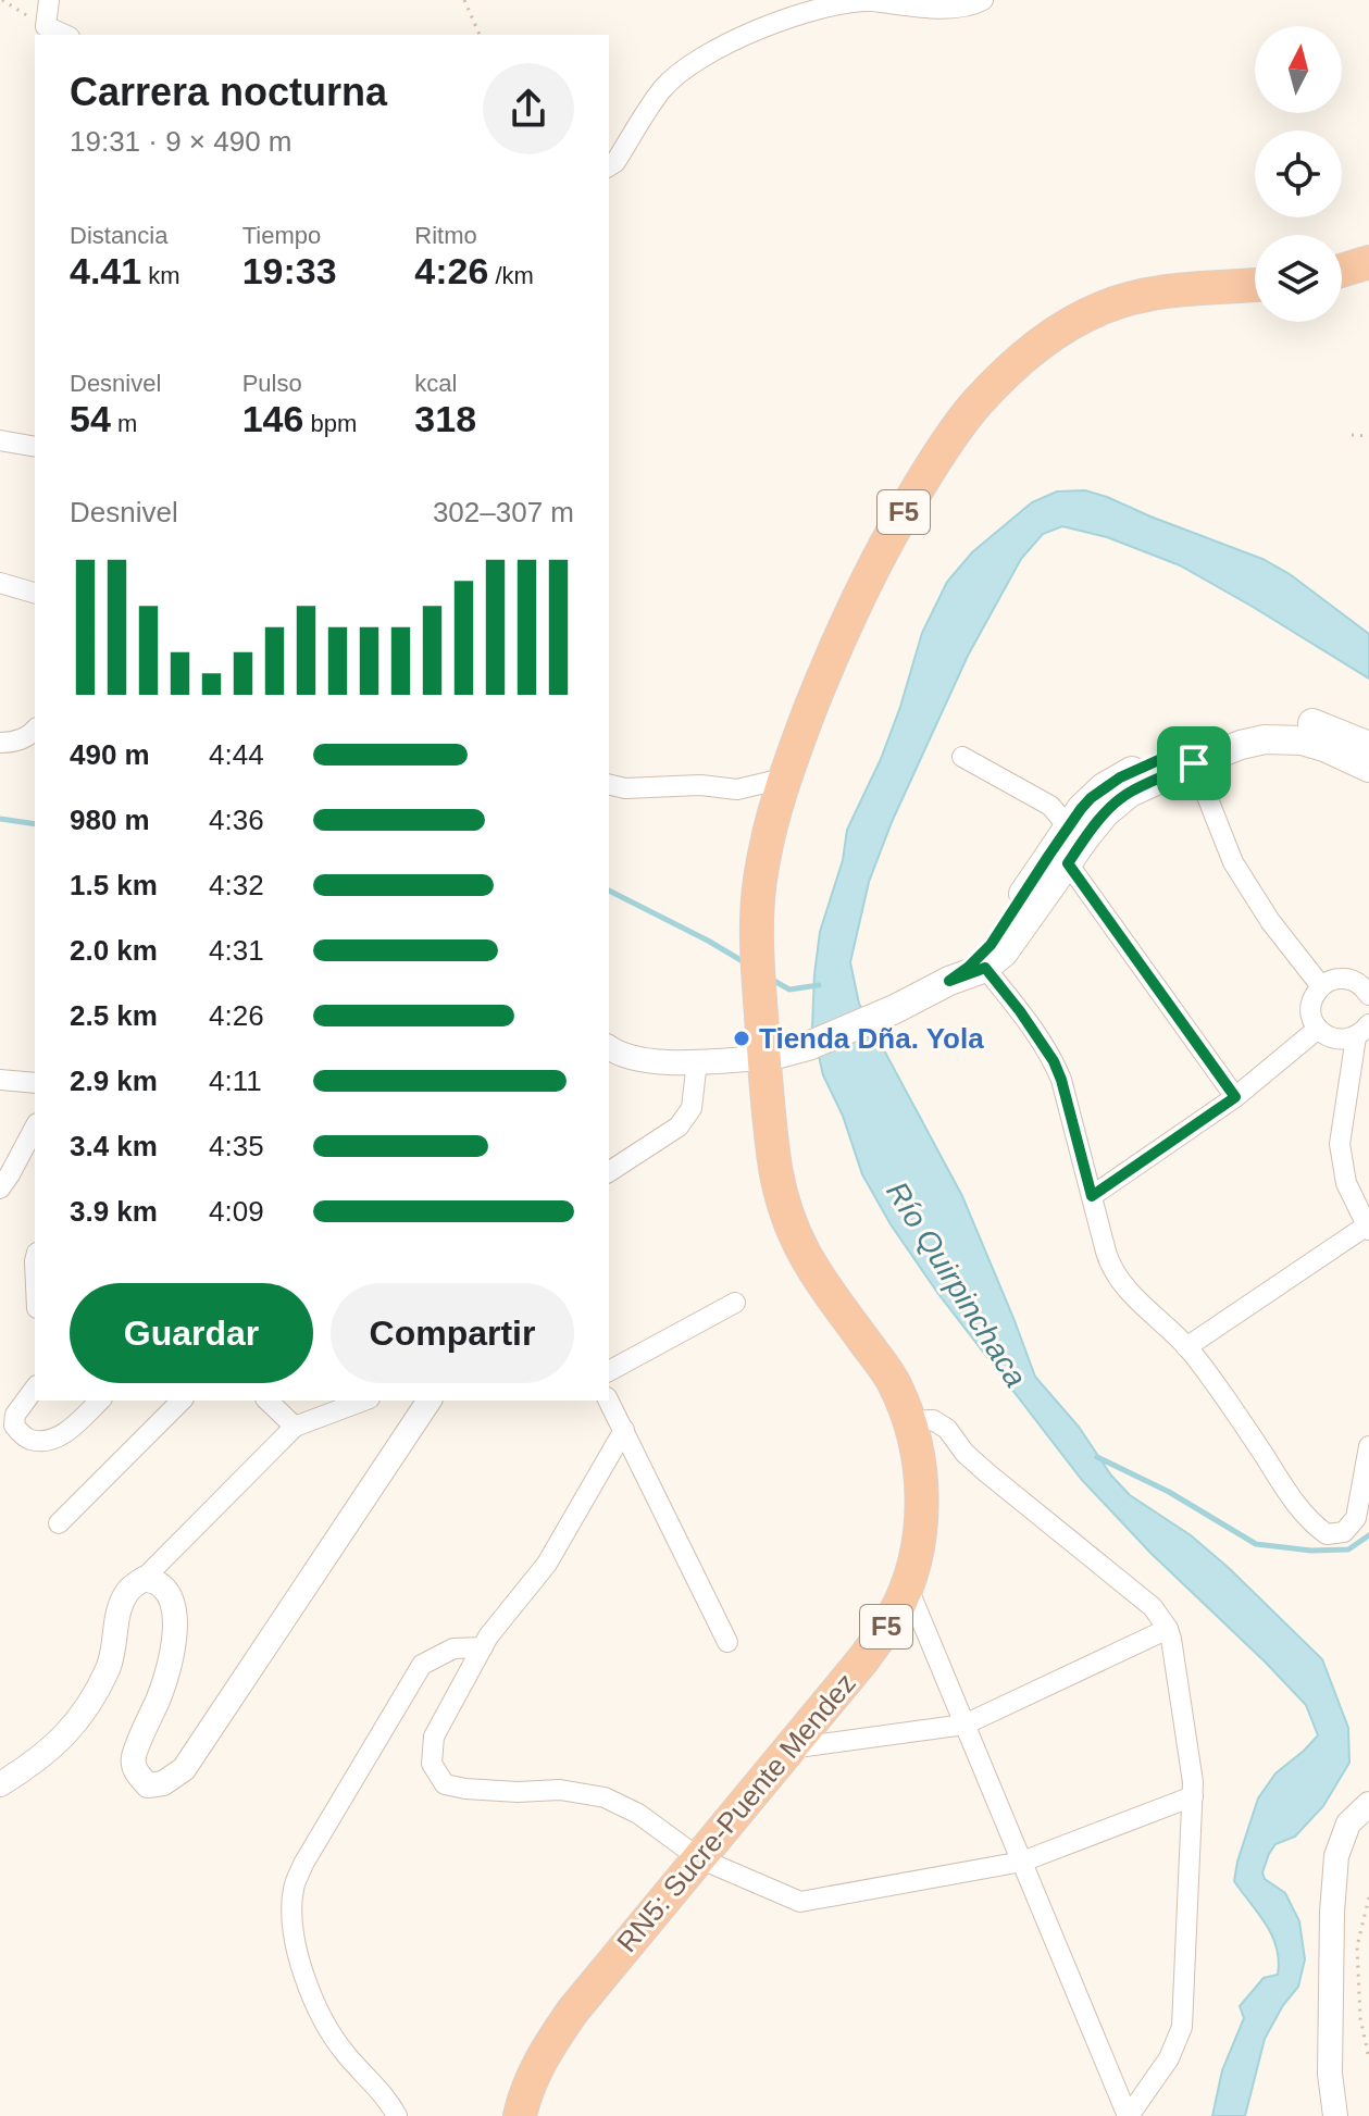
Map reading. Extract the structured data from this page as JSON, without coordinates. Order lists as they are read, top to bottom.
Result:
{
  "streets": {
    "highway": ["F5", "RN5: Sucre-Puente Mendez"]
  },
  "water": ["Río Quirpinchaca"],
  "places": ["Tienda Dña. Yola"],
  "north": "top",
  "page": {
    "heading": ["Carrera nocturna", "19:31 · 9 × 490 m"],
    "stats": [
      ["Distancia", "4.41 km"],
      ["Tiempo", "19:33"],
      ["Ritmo", "4:26 /km"],
      ["Desnivel", "54 m"],
      ["Pulso", "146 bpm"],
      ["kcal", "318"]
    ],
    "chart": ["Desnivel", "302–307 m"],
    "list": [
      {
        "name": "490 m",
        "note": "4:44"
      },
      {
        "name": "980 m",
        "note": "4:36"
      },
      {
        "name": "1.5 km",
        "note": "4:32"
      },
      {
        "name": "2.0 km",
        "note": "4:31"
      },
      {
        "name": "2.5 km",
        "note": "4:26"
      },
      {
        "name": "2.9 km",
        "note": "4:11"
      },
      {
        "name": "3.4 km",
        "note": "4:35"
      },
      {
        "name": "3.9 km",
        "note": "4:09"
      }
    ],
    "buttons": ["Guardar", "Compartir"]
  }
}
